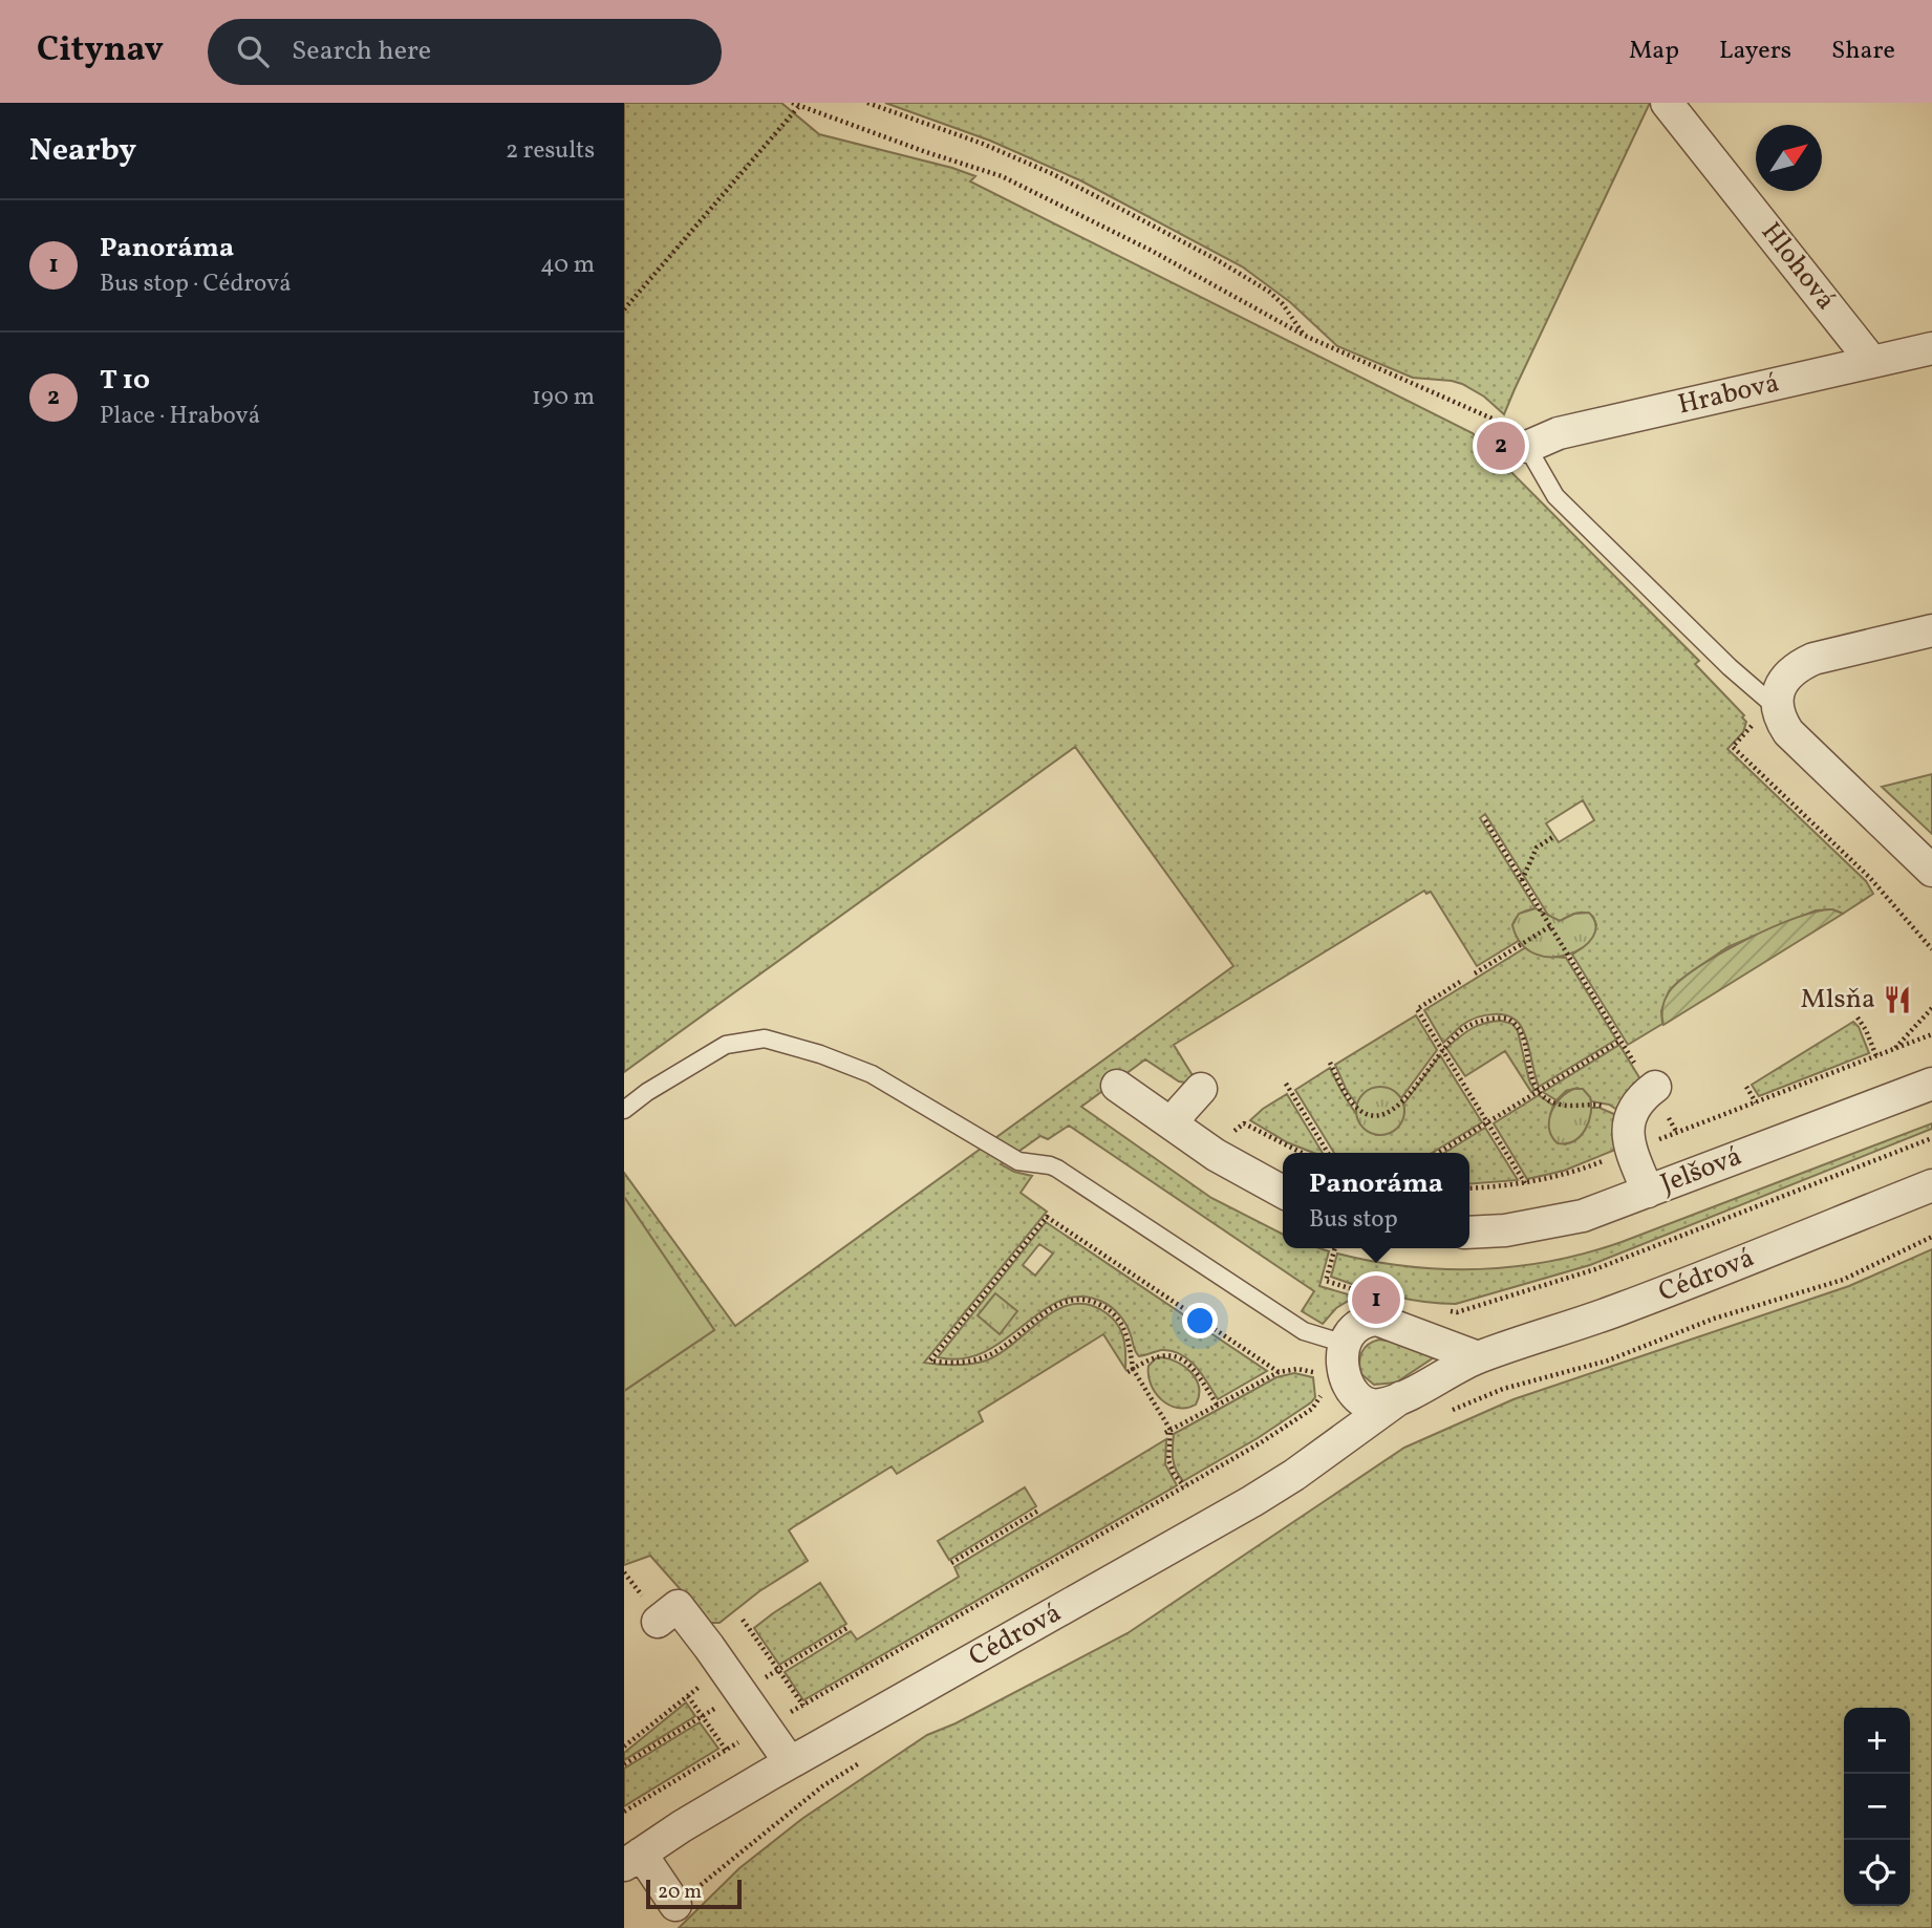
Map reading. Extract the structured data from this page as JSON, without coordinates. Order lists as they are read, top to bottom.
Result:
{
  "streets": {
    "street": [
      "Hlohová",
      "Hrabová",
      "Jelšová",
      "Cédrová"
    ]
  },
  "crossings": [
    ["Hlohová", "Hrabová"]
  ],
  "places": {
    "restaurant": ["Mlsňa"]
  },
  "scale_bar": "20 m",
  "north": "top right",
  "page": {
    "header": "Citynav",
    "search": "Search here",
    "nav": ["Map", "Layers", "Share"],
    "heading": ["Nearby", "2 results"],
    "list": [
      {
        "mark": "1",
        "name": "Panoráma",
        "note": "Bus stop · Cédrová",
        "value": "40 m"
      },
      {
        "mark": "2",
        "name": "T 10",
        "note": "Place · Hrabová",
        "value": "190 m"
      }
    ],
    "pins": ["2", "1"],
    "popup": ["Panoráma", "Bus stop"],
    "map_buttons": ["+", "−"],
    "scale": "20 m"
  }
}
